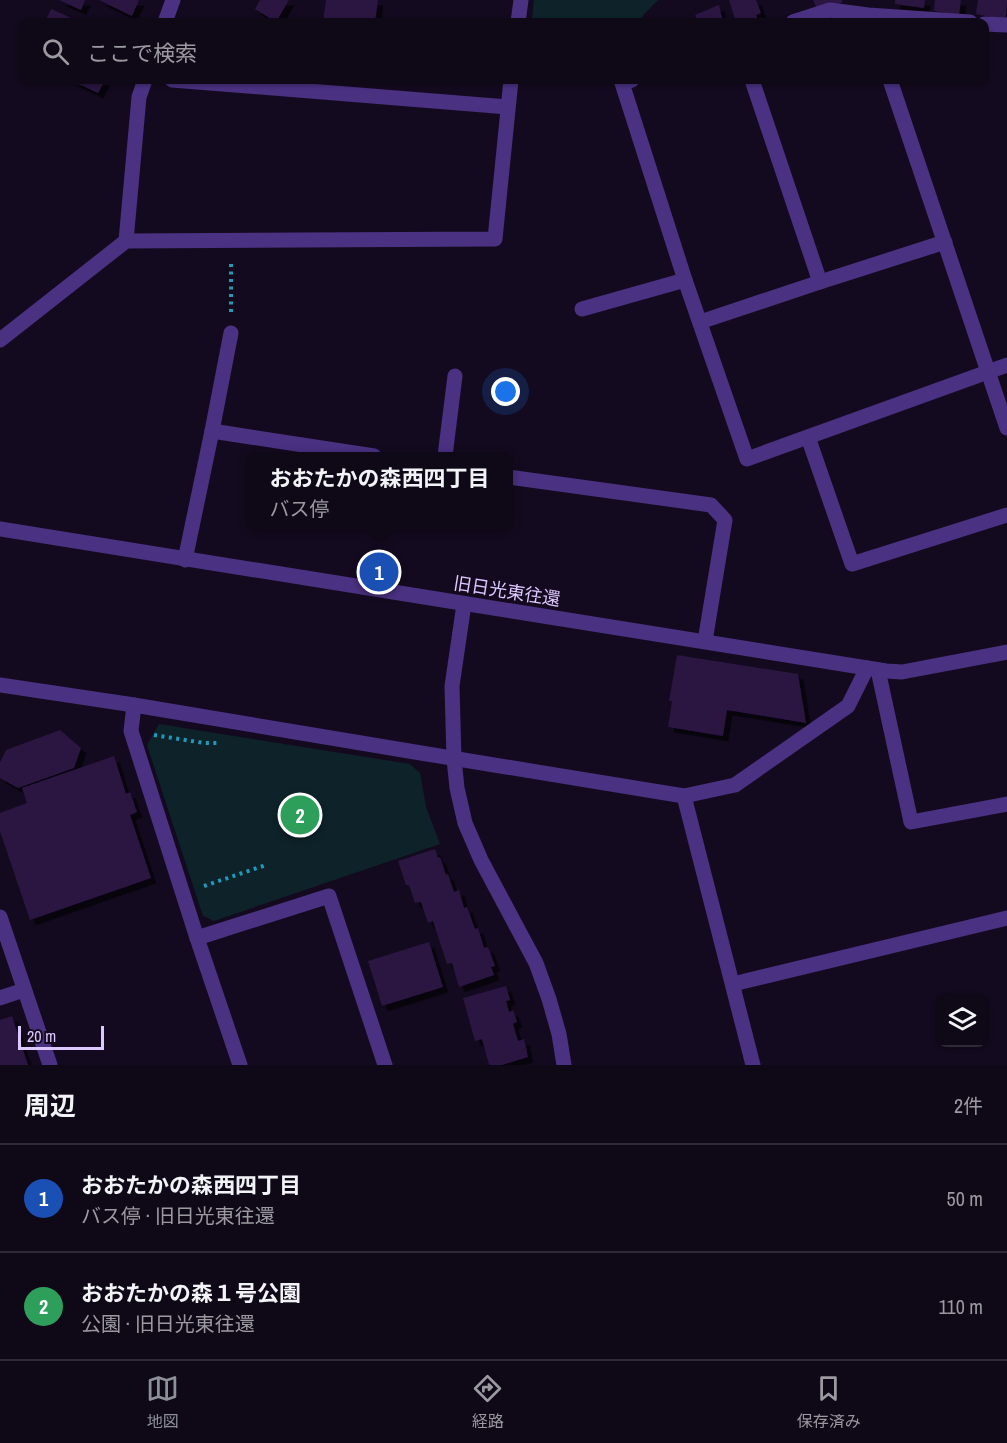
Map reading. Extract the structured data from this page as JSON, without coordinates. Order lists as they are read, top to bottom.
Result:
{
  "streets": {
    "street": ["旧日光東往還"]
  },
  "scale_bar": "20 m",
  "page": {
    "search": "ここで検索",
    "popup": ["おおたかの森西四丁目", "バス停"],
    "pins": ["1", "2"],
    "scale": "20 m",
    "heading": ["周辺", "2件"],
    "list": [
      {
        "mark": "1",
        "name": "おおたかの森西四丁目",
        "note": "バス停 · 旧日光東往還",
        "value": "50 m"
      },
      {
        "mark": "2",
        "name": "おおたかの森１号公園",
        "note": "公園 · 旧日光東往還",
        "value": "110 m"
      }
    ],
    "nav": ["地図", "経路", "保存済み"]
  }
}
